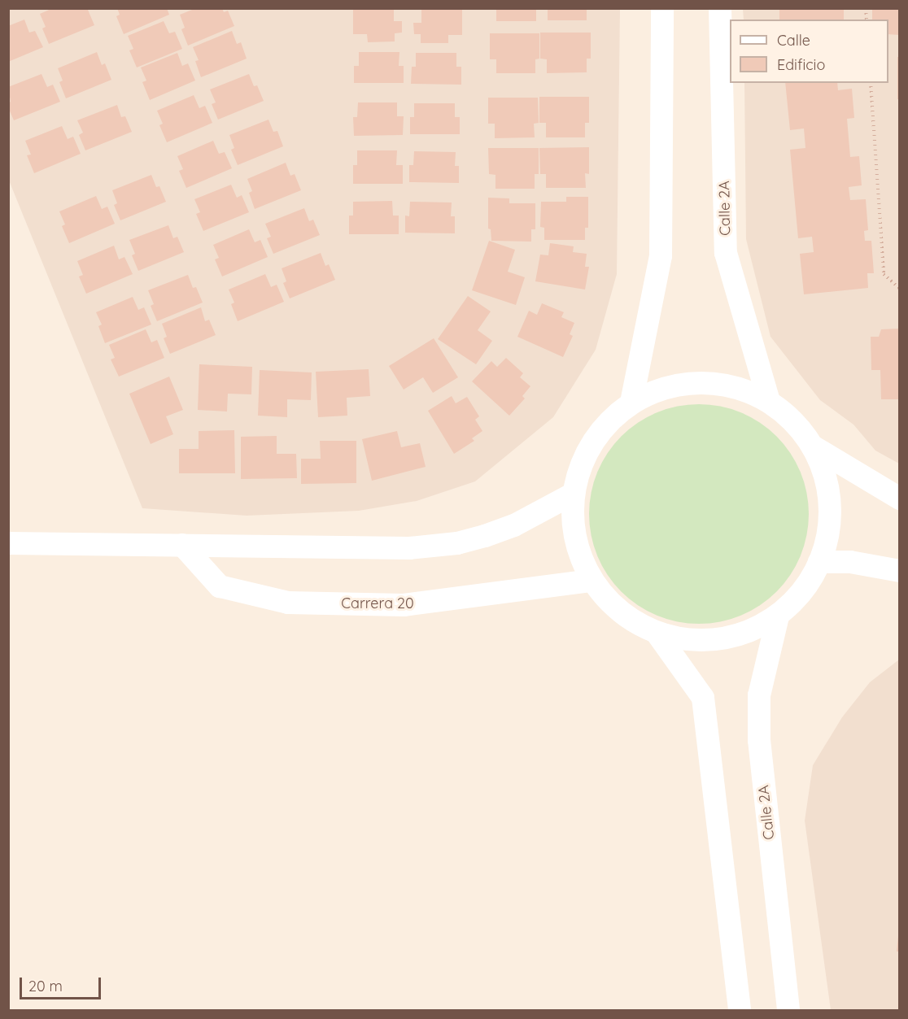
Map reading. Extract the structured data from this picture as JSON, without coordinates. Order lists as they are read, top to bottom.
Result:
{
  "streets": {
    "street": ["Calle 2A", "Carrera 20"]
  },
  "legend": ["Calle", "Edificio"],
  "scale_bar": "20 m"
}
